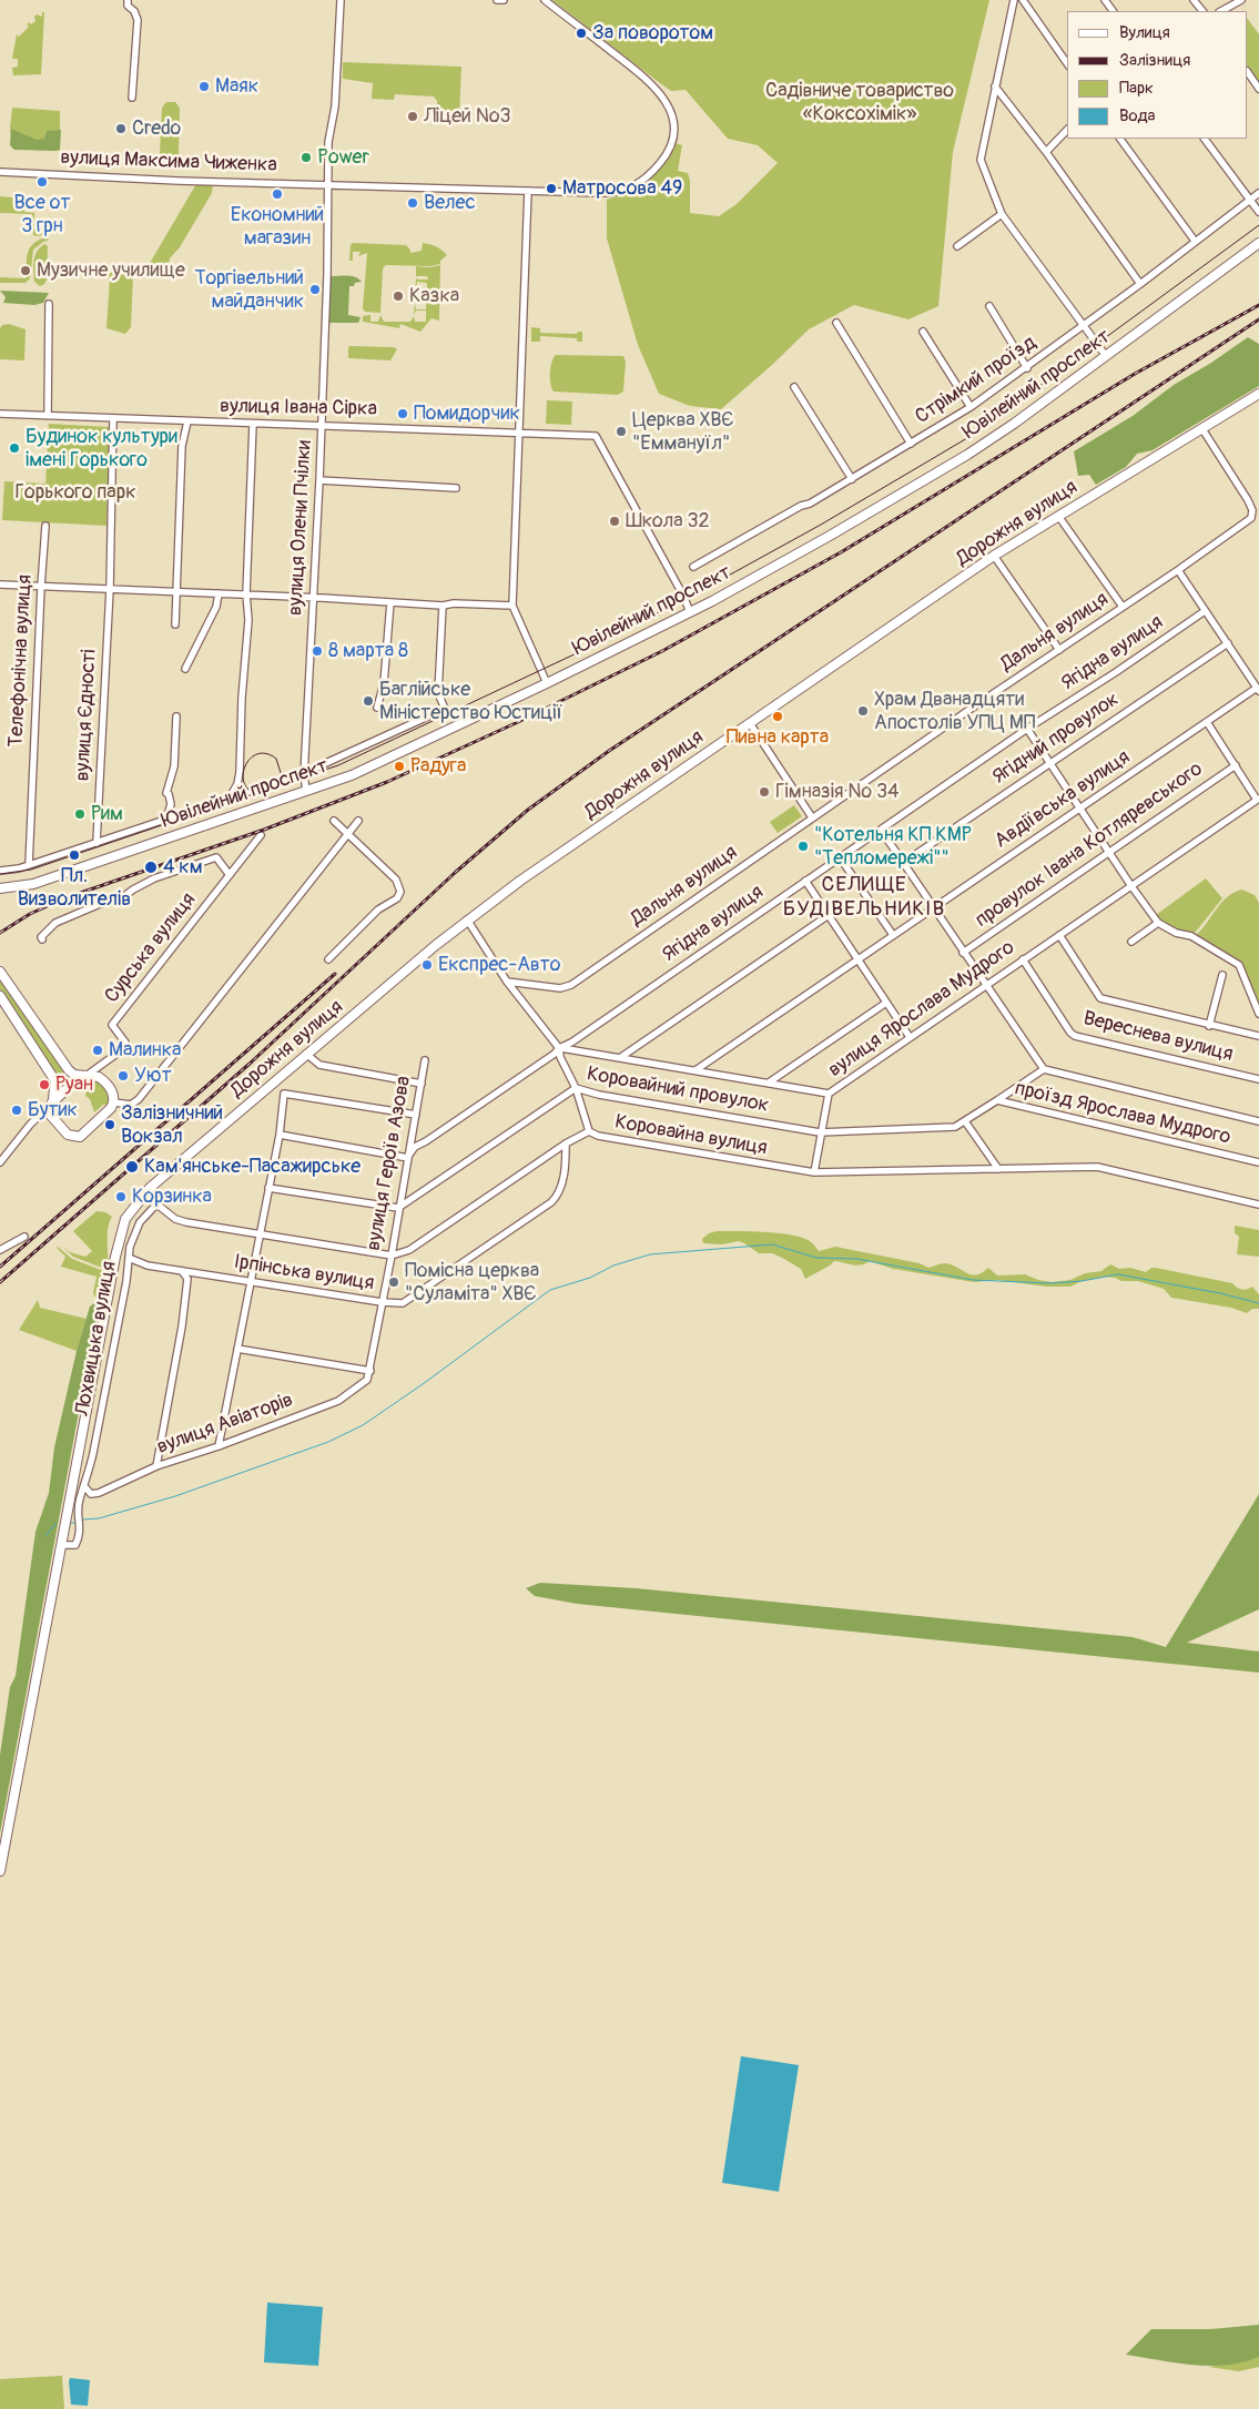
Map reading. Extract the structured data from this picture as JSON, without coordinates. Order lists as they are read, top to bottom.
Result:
{
  "streets": {
    "main road": ["Ювілейний проспект", "Дорожня вулиця"],
    "street": [
      "вулиця Максима Чиженка",
      "Стрімкий проїзд",
      "вулиця Івана Сірка",
      "вулиця Олени Пчілки",
      "Дальня вулиця",
      "Ягідна вулиця",
      "Телефонічна вулиця",
      "вулиця Єдності",
      "Ягідний провулок",
      "Авдіївська вулиця",
      "провулок Івана Котляревського",
      "Сурська вулиця",
      "вулиця Ярослава Мудрого",
      "Вереснева вулиця",
      "Коровайний провулок",
      "проїзд Ярослава Мудрого",
      "Коровайна вулиця",
      "вулиця Героїв Азова",
      "Ірпінська вулиця",
      "Лохвицька вулиця",
      "вулиця Авіаторів"
    ]
  },
  "crossings": [
    ["вулиця Максима Чиженка", "вулиця Олени Пчілки"],
    ["Ювілейний проспект", "вулиця Івана Сірка"],
    ["Ювілейний проспект", "вулиця Олени Пчілки"],
    ["вулиця Івана Сірка", "вулиця Олени Пчілки"],
    ["вулиця Івана Сірка", "вулиця Єдності"],
    ["Дорожня вулиця", "Дальня вулиця"],
    ["Дорожня вулиця", "Лохвицька вулиця"],
    ["Ягідна вулиця", "вулиця Ярослава Мудрого"],
    ["Ягідна вулиця", "вулиця Героїв Азова"],
    ["Авдіївська вулиця", "вулиця Ярослава Мудрого"],
    ["вулиця Ярослава Мудрого", "Вереснева вулиця"],
    ["Коровайний провулок", "проїзд Ярослава Мудрого"],
    ["Коровайний провулок", "вулиця Героїв Азова"],
    ["Коровайна вулиця", "вулиця Героїв Азова"],
    ["Коровайна вулиця", "Ірпінська вулиця"],
    ["вулиця Героїв Азова", "Ірпінська вулиця"],
    ["вулиця Героїв Азова", "вулиця Авіаторів"],
    ["Ірпінська вулиця", "Лохвицька вулиця"],
    ["Лохвицька вулиця", "вулиця Авіаторів"]
  ],
  "districts": ["СЕЛИЩЕ БУДІВЕЛЬНИКІВ"],
  "parks": ["Садівниче товариство «Коксохімік»", "Горького парк"],
  "places": [
    "За поворотом",
    "Маяк",
    "Ліцей №3",
    "Credo",
    "Power",
    "Все от 3 грн",
    "Матросова 49",
    "Економний магазин",
    "Велес",
    "Музичне училище",
    "Торгівельний майданчик",
    "Казка",
    "Помидорчик",
    "Церква ХВЄ \"Еммануїл\"",
    "Будинок культури імені Горького",
    "Школа 32",
    "8 марта 8",
    "Баглійське Міністерство Юстиції",
    "Храм Дванадцяти Апостолів УПЦ МП",
    "Пивна карта",
    "Радуга",
    "Гімназія № 34",
    "Рим",
    "\"Котельня КП КМР \"Тепломережi\"\"",
    "Пл. Визволителів",
    "4 км",
    "Експрес-Авто",
    "Малинка",
    "Уют",
    "Руан",
    "Бутик",
    "Залізничний Вокзал",
    "Кам'янське-Пасажирське",
    "Корзинка",
    "Помісна церква \"Суламіта\" ХВЄ"
  ],
  "legend": [
    "Вулиця",
    "Залізниця",
    "Парк",
    "Вода"
  ]
}
